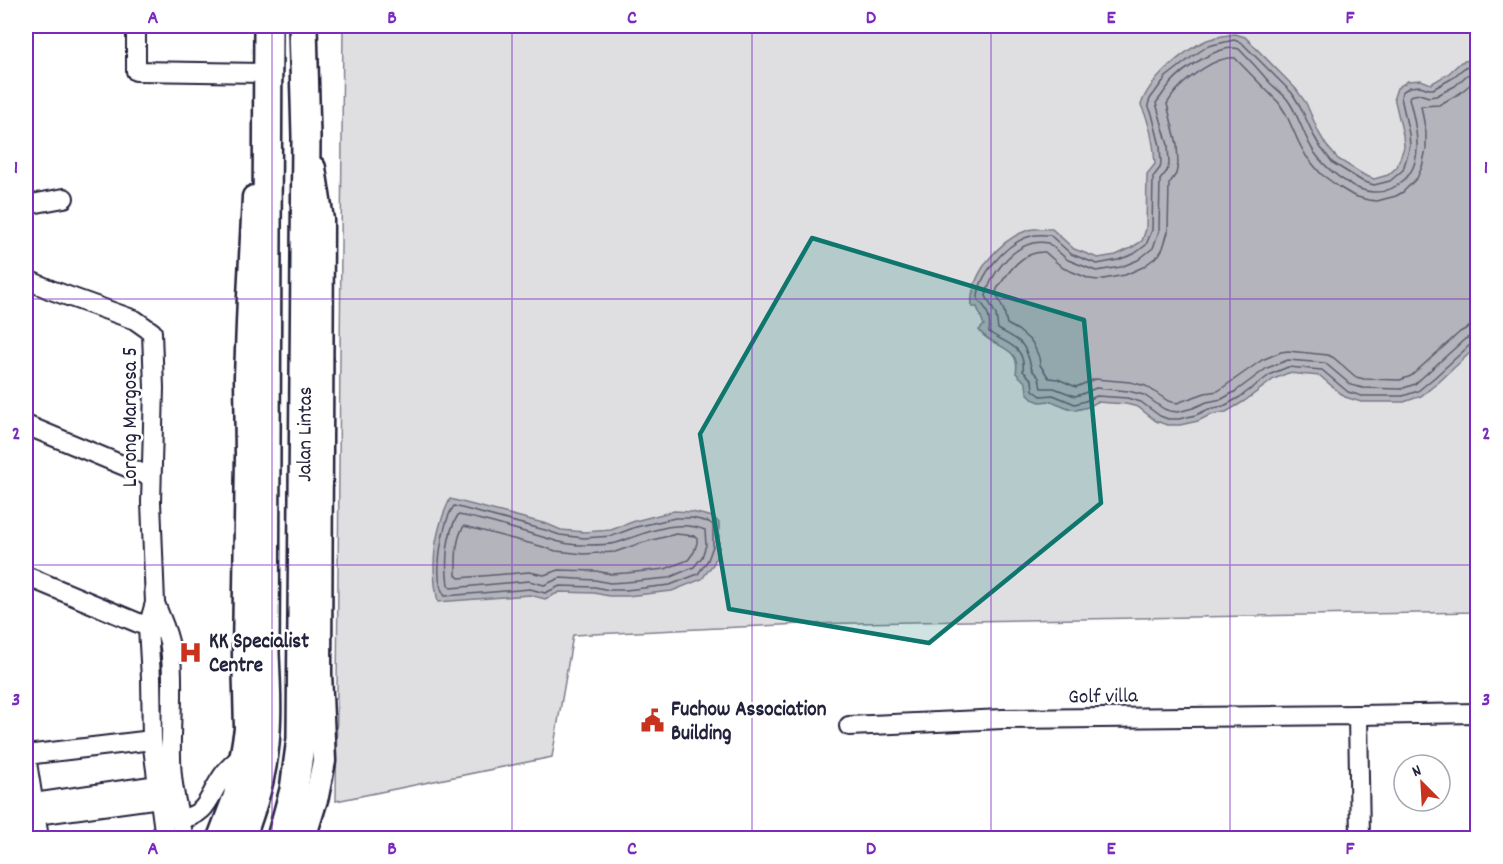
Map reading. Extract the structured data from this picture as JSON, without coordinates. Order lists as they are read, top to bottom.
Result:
{
  "streets": {
    "highway": ["Jalan Lintas"],
    "street": ["Lorong Margosa 5", "Golf villa"]
  },
  "places": {
    "hospital": ["KK Specialist Centre"],
    "public building": ["Fuchow Association Building"]
  },
  "north": "top left",
  "grid": {
    "columns": [
      "A",
      "B",
      "C",
      "D",
      "E",
      "F"
    ],
    "rows": ["1", "2", "3"]
  }
}
